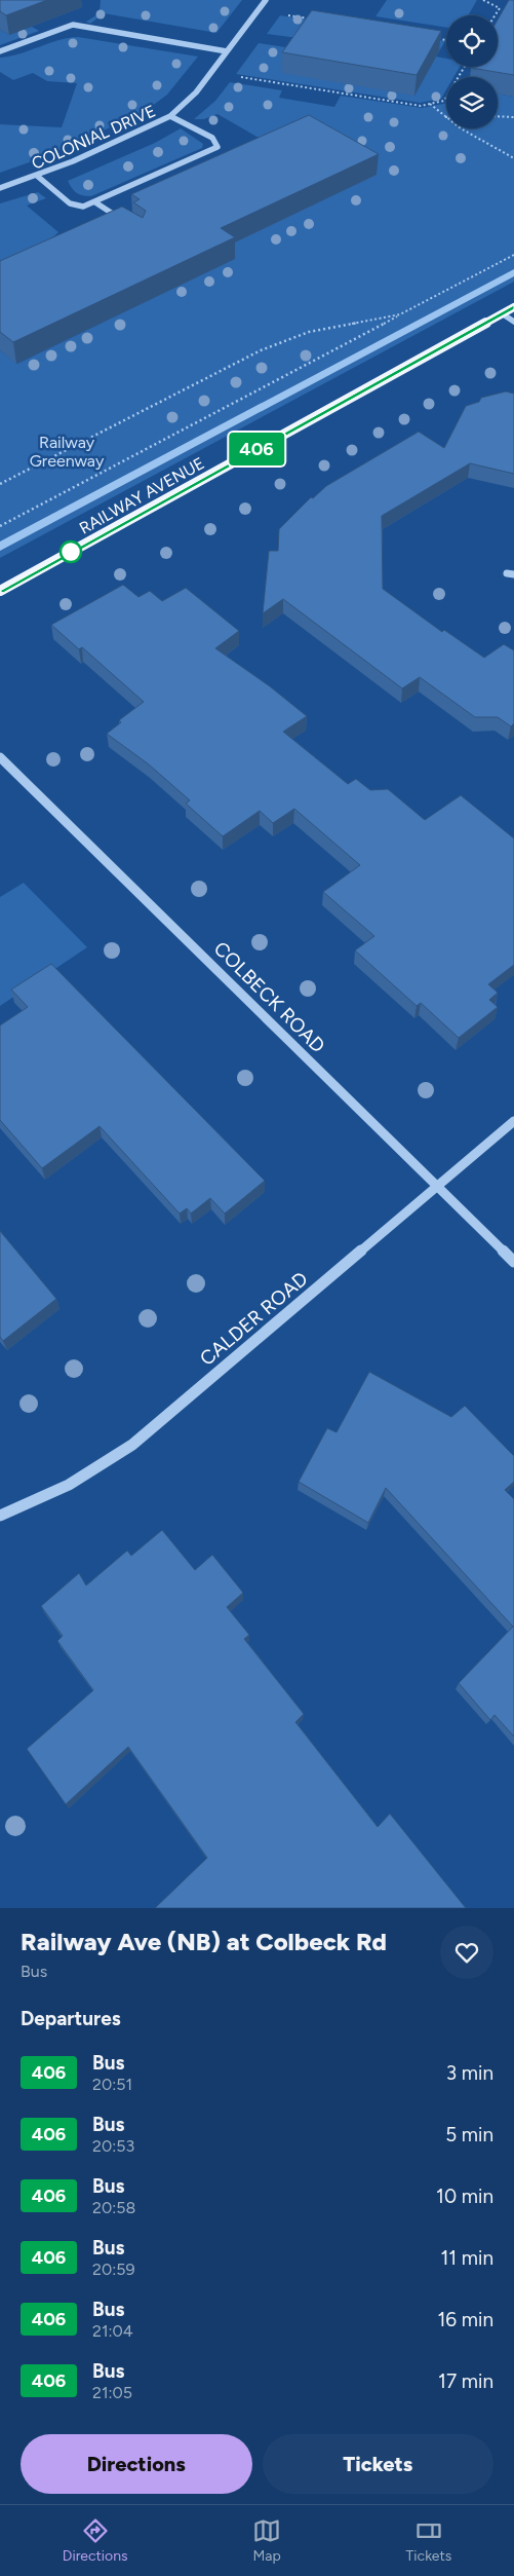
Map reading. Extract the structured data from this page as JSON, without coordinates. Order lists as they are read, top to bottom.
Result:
{
  "streets": {
    "main road": ["RAILWAY AVENUE"],
    "street": ["COLONIAL DRIVE", "COLBECK ROAD", "CALDER ROAD"]
  },
  "crossings": [
    ["COLBECK ROAD", "CALDER ROAD"]
  ],
  "parks": ["Railway Greenway"],
  "lines": ["bus line 406"],
  "page": {
    "on_map": "406",
    "heading": [
      ["Railway Ave (NB) at Colbeck Rd", "Bus"],
      "Departures"
    ],
    "list": [
      {
        "mark": "406",
        "name": "Bus",
        "note": "20:51",
        "value": "3 min"
      },
      {
        "mark": "406",
        "name": "Bus",
        "note": "20:53",
        "value": "5 min"
      },
      {
        "mark": "406",
        "name": "Bus",
        "note": "20:58",
        "value": "10 min"
      },
      {
        "mark": "406",
        "name": "Bus",
        "note": "20:59",
        "value": "11 min"
      },
      {
        "mark": "406",
        "name": "Bus",
        "note": "21:04",
        "value": "16 min"
      },
      {
        "mark": "406",
        "name": "Bus",
        "note": "21:05",
        "value": "17 min"
      }
    ],
    "buttons": ["Directions", "Tickets"],
    "tabs": ["Directions", "Map", "Tickets"]
  }
}
